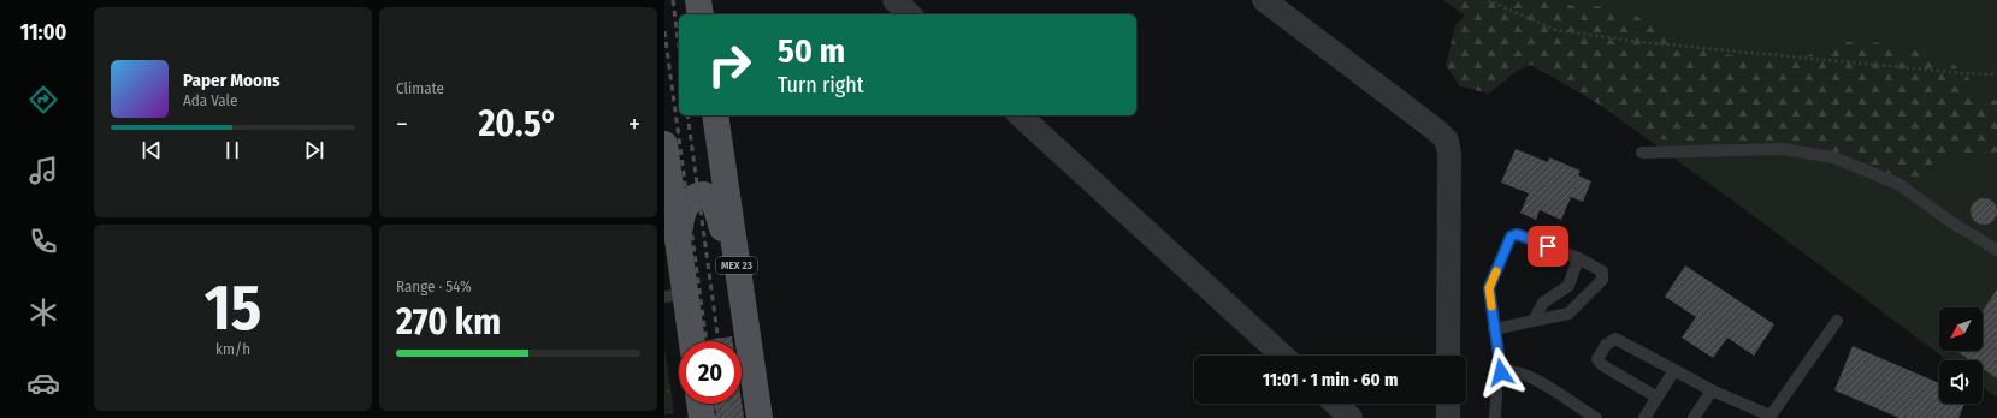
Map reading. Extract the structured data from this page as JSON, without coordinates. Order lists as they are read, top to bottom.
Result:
{
  "streets": {
    "main road": ["MEX 23"]
  },
  "north": "bottom left",
  "page": {
    "tabs": "11:00",
    "tile": [
      "Climate",
      ["15", "km/h"],
      ["Range · 54%", "270 km"]
    ],
    "turn": ["50 m", "Turn right"],
    "song": ["Paper Moons", "Ada Vale"],
    "heat": ["−", "20.5°", "+"],
    "limit": "20",
    "trip": "11:01 · 1 min · 60 m"
  }
}
